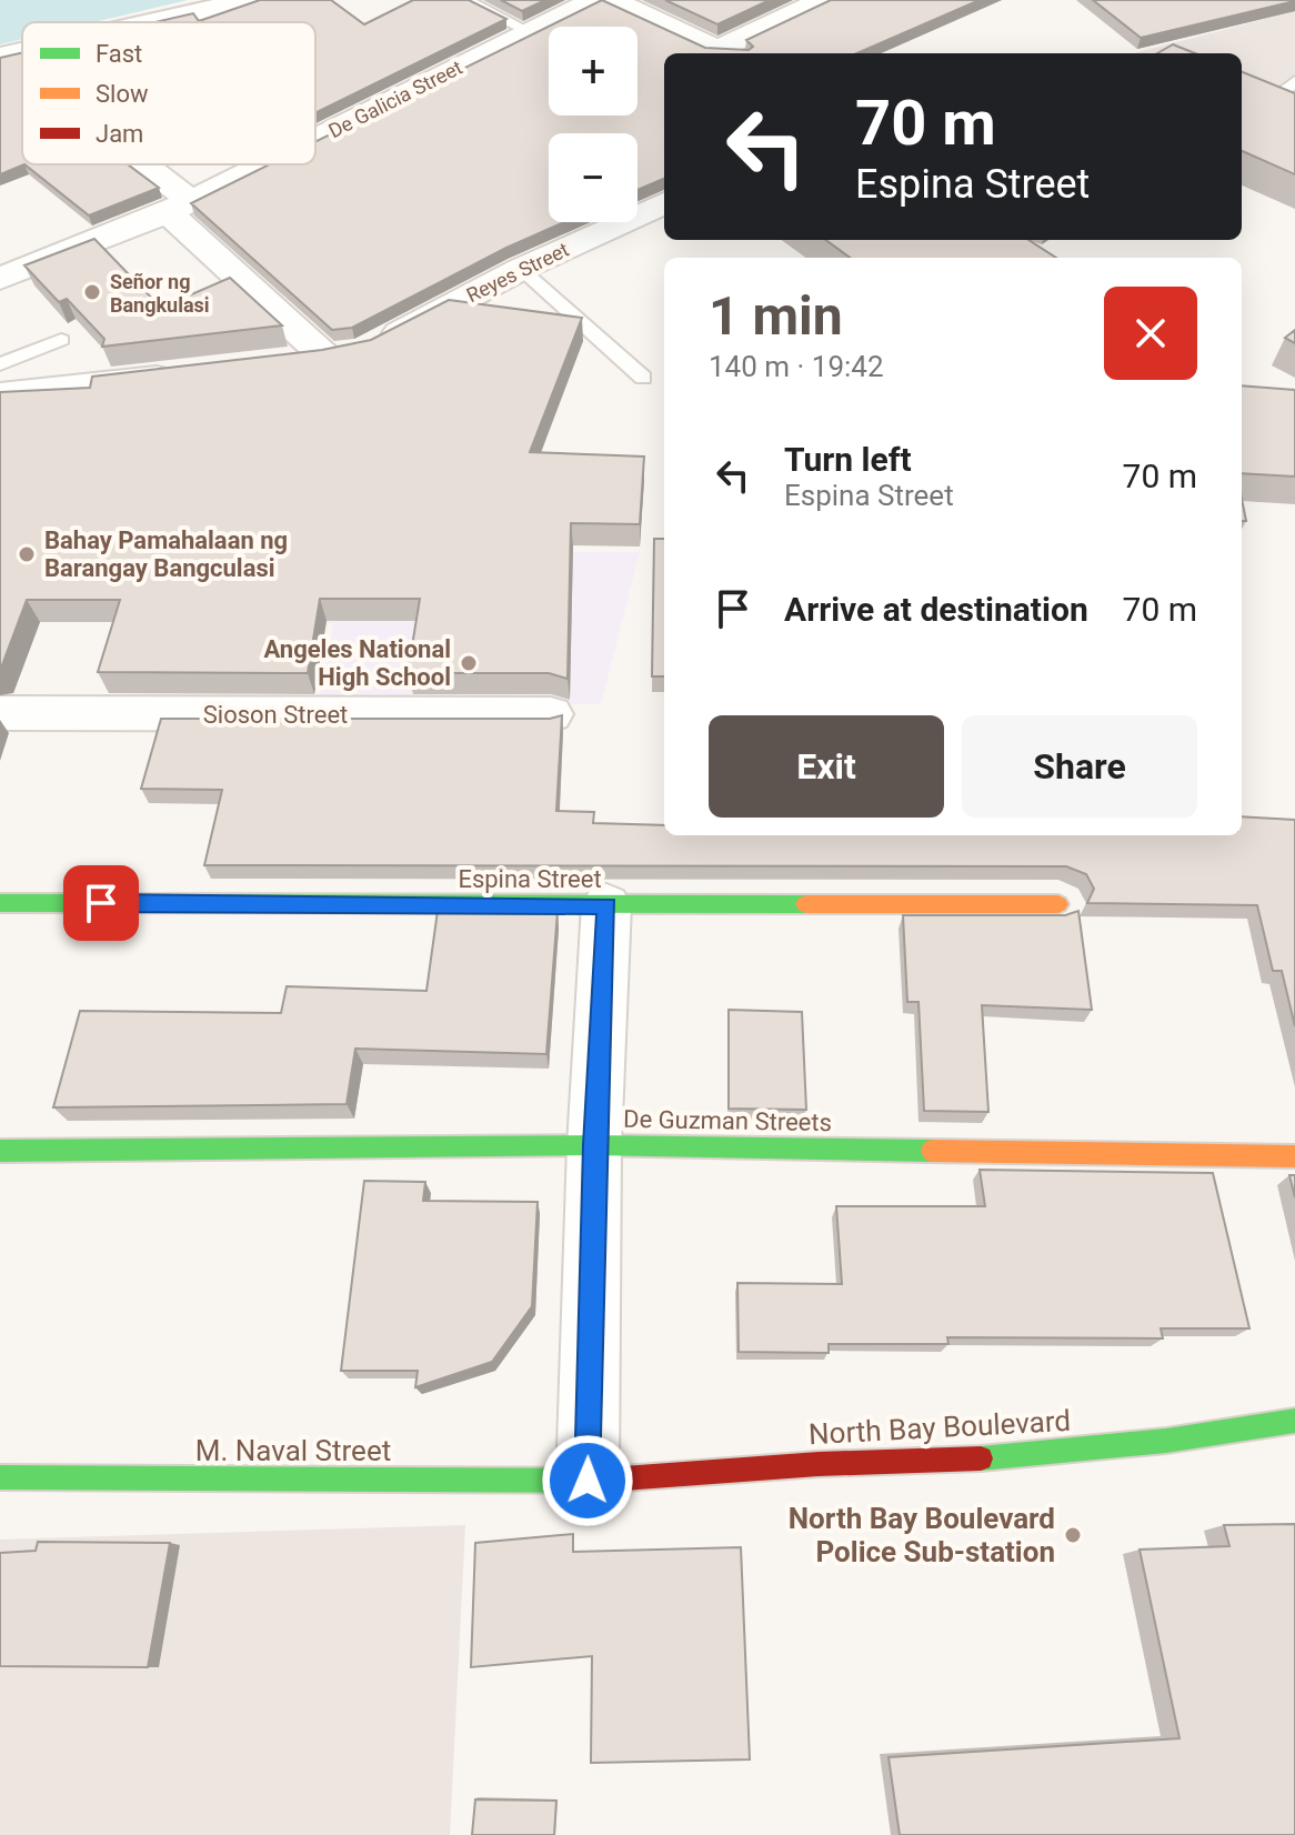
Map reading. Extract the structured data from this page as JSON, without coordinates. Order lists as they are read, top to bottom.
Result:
{
  "streets": {
    "street": [
      "De Galicia Street",
      "Reyes Street",
      "Sioson Street",
      "Espina Street",
      "De Guzman Streets",
      "North Bay Boulevard",
      "M. Naval Street"
    ]
  },
  "crossings": [
    ["North Bay Boulevard", "M. Naval Street"]
  ],
  "places": [
    "Señor ng Bangkulasi",
    "Bahay Pamahalaan ng Barangay Bangculasi",
    "Angeles National High School",
    "North Bay Boulevard Police Sub-station"
  ],
  "legend": ["Fast", "Slow", "Jam"],
  "page": {
    "map_buttons": ["+", "−"],
    "turn": ["70 m", "Espina Street"],
    "heading": ["1 min", "140 m · 19:42"],
    "list": [
      {
        "name": "Turn left",
        "note": "Espina Street",
        "value": "70 m"
      },
      {
        "name": "Arrive at destination",
        "value": "70 m"
      }
    ],
    "buttons": ["Exit", "Share"]
  }
}
